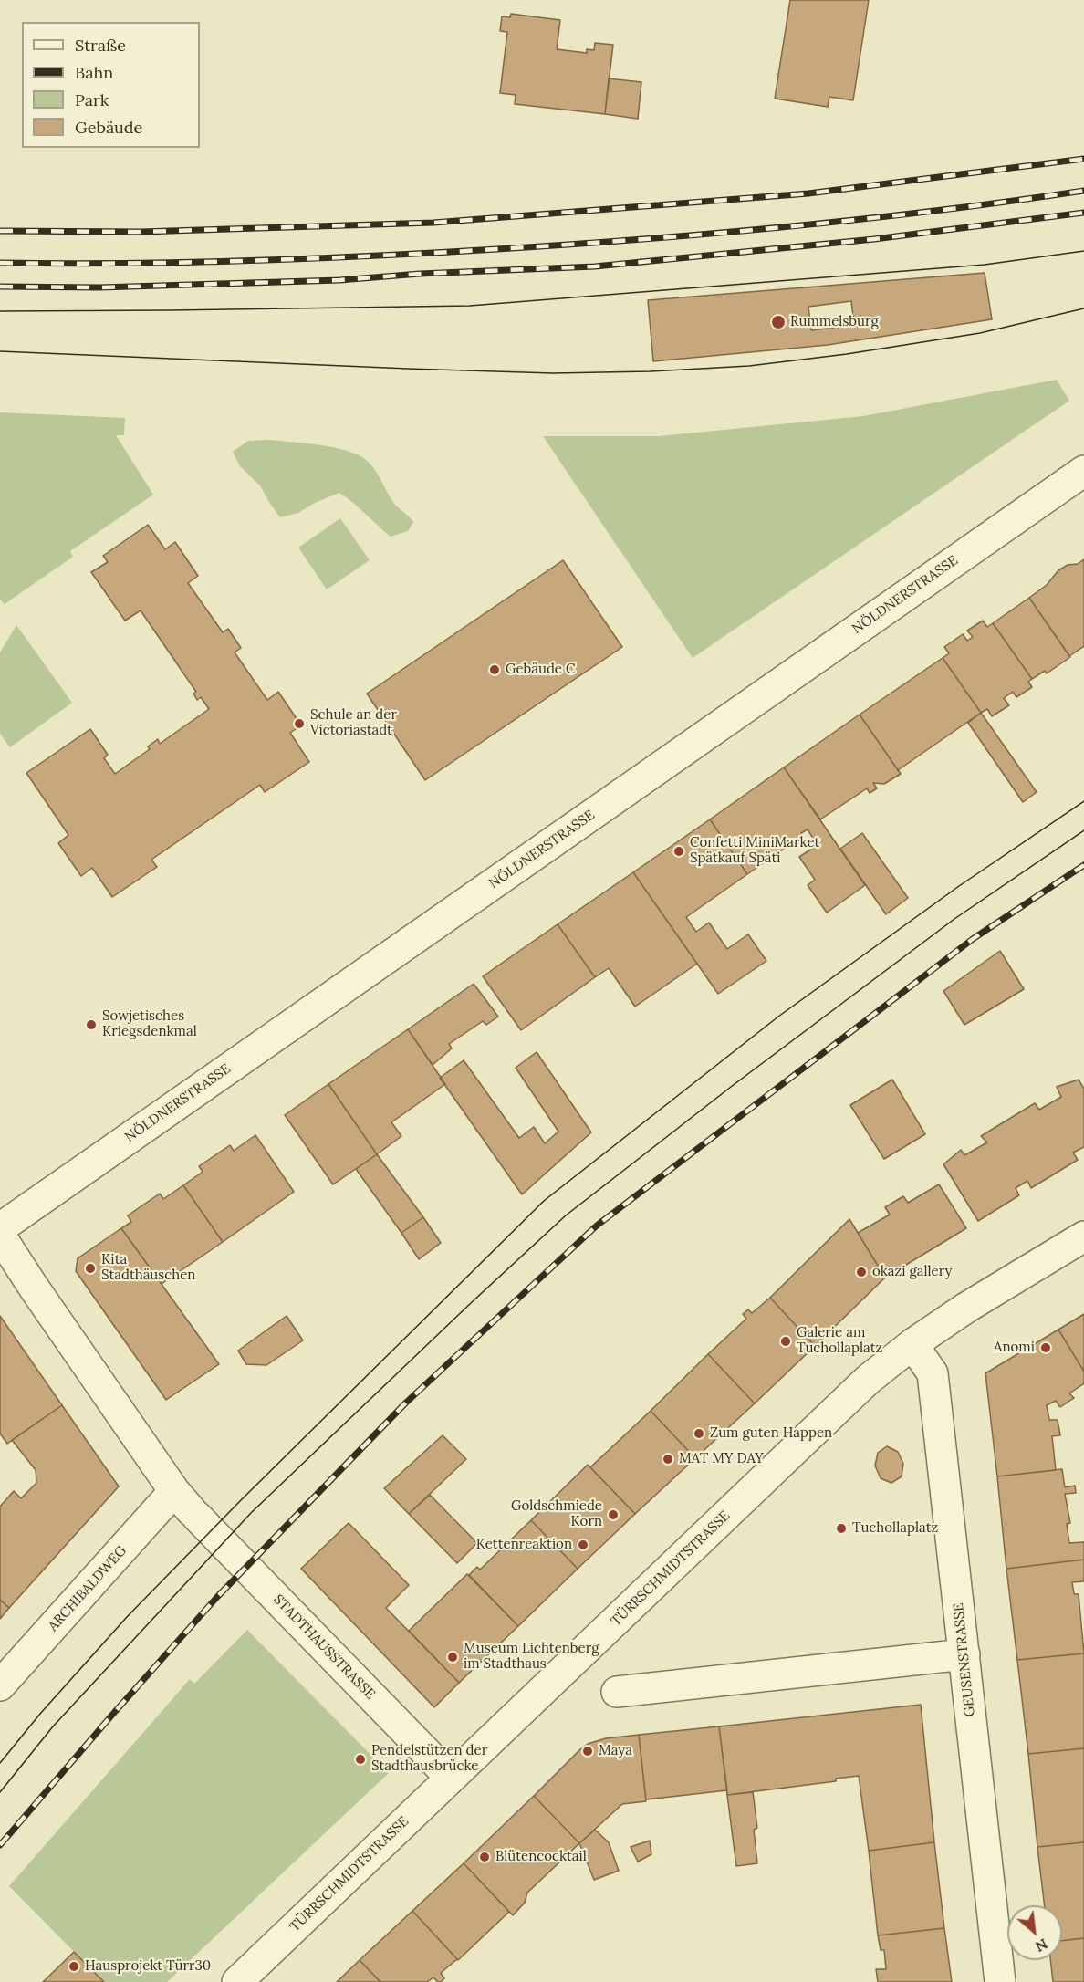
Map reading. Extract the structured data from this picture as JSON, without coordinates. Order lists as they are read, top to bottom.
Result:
{
  "streets": {
    "street": [
      "NÖLDNERSTRASSE",
      "TÜRRSCHMIDTSTRASSE",
      "ARCHIBALDWEG",
      "STADTHAUSSTRASSE",
      "GEUSENSTRASSE"
    ]
  },
  "crossings": [
    ["TÜRRSCHMIDTSTRASSE", "STADTHAUSSTRASSE"],
    ["TÜRRSCHMIDTSTRASSE", "GEUSENSTRASSE"],
    ["ARCHIBALDWEG", "STADTHAUSSTRASSE"]
  ],
  "places": [
    "Rummelsburg",
    "Gebäude C",
    "Schule an der Victoriastadt",
    "Confetti MiniMarket Spätkauf Späti",
    "Sowjetisches Kriegsdenkmal",
    "Kita Stadthäuschen",
    "okazi gallery",
    "Galerie am Tuchollaplatz",
    "Anomi",
    "Zum guten Happen",
    "MAT MY DAY",
    "Goldschmiede Korn",
    "Tuchollaplatz",
    "Kettenreaktion",
    "Museum Lichtenberg im Stadthaus",
    "Maya",
    "Pendelstützen der Stadthausbrücke",
    "Blütencocktail",
    "Hausprojekt Türr30"
  ],
  "legend": [
    "Straße",
    "Bahn",
    "Park",
    "Gebäude"
  ],
  "north": "bottom right"
}
